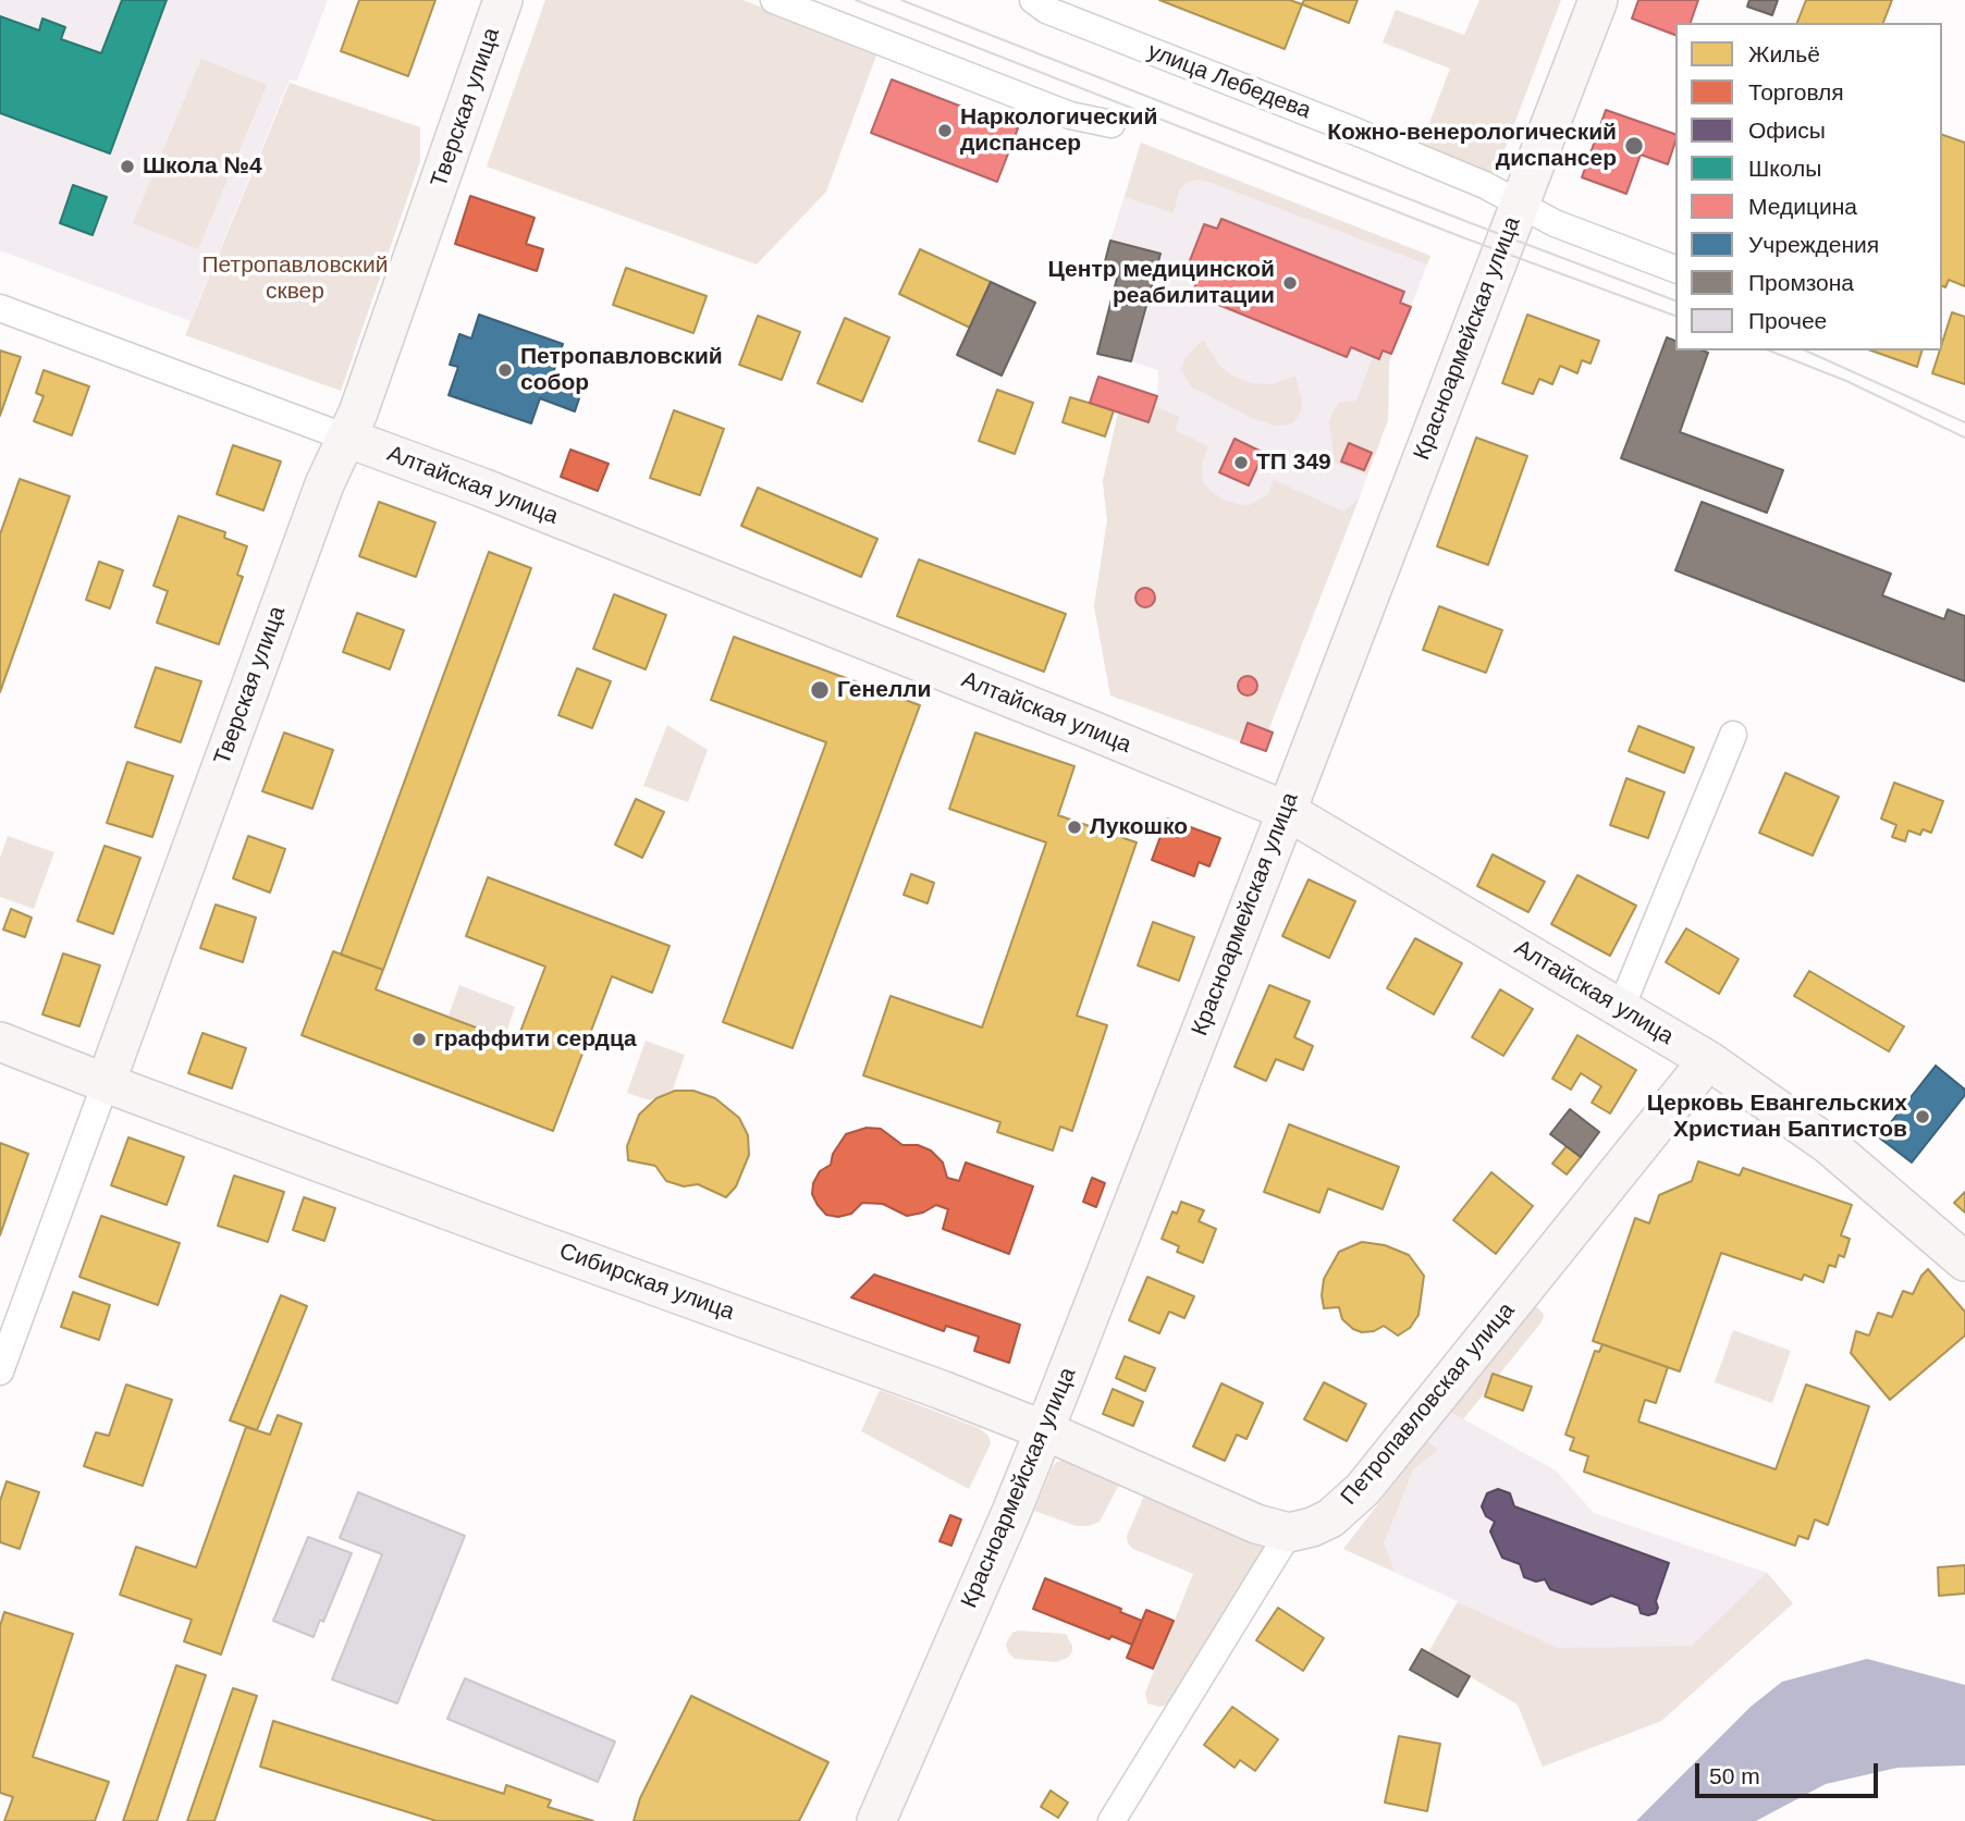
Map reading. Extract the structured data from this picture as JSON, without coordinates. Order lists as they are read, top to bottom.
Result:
{
  "streets": {
    "main road": [
      "Тверская улица",
      "Красноармейская улица",
      "Алтайская улица",
      "Сибирская улица",
      "Петропавловская улица"
    ],
    "street": ["улица Лебедева"]
  },
  "crossings": [
    ["улица Лебедева", "Красноармейская улица"],
    ["Тверская улица", "Алтайская улица"],
    ["Тверская улица", "Сибирская улица"],
    ["Красноармейская улица", "Алтайская улица"],
    ["Красноармейская улица", "Сибирская улица"],
    ["Алтайская улица", "Петропавловская улица"],
    ["Сибирская улица", "Петропавловская улица"]
  ],
  "parks": ["Петропавловский сквер"],
  "places": [
    "Наркологический диспансер",
    "Кожно-венерологический диспансер",
    "Школа №4",
    "Центр медицинской реабилитации",
    "Петропавловский собор",
    "ТП 349",
    "Генелли",
    "Лукошко",
    "граффити сердца",
    "Церковь Евангельских Христиан Баптистов"
  ],
  "legend": [
    "Жильё",
    "Торговля",
    "Офисы",
    "Школы",
    "Медицина",
    "Учреждения",
    "Промзона",
    "Прочее"
  ],
  "scale_bar": "50 m"
}
